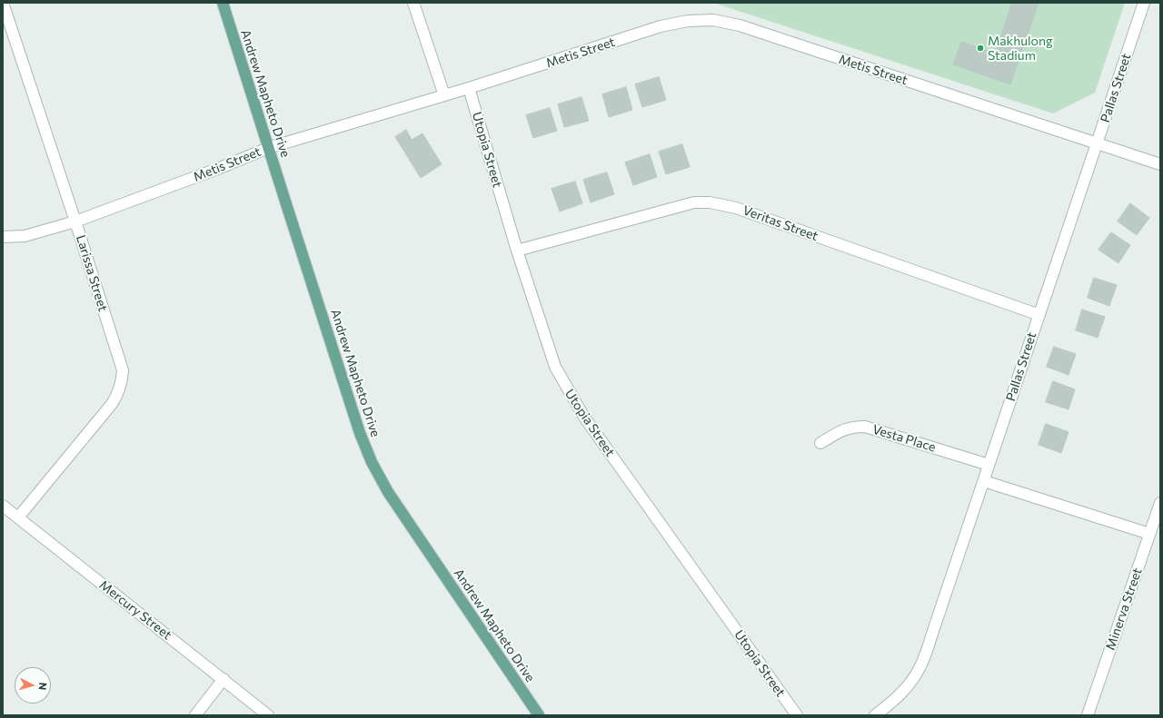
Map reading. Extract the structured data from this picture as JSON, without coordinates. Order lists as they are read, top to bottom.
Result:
{
  "streets": {
    "main road": ["Andrew Mapheto Drive"],
    "street": [
      "Metis Street",
      "Pallas Street",
      "Utopia Street",
      "Veritas Street",
      "Larissa Street",
      "Vesta Place",
      "Minerva Street",
      "Mercury Street"
    ]
  },
  "crossings": [
    ["Metis Street", "Pallas Street"],
    ["Metis Street", "Andrew Mapheto Drive"],
    ["Metis Street", "Utopia Street"],
    ["Metis Street", "Larissa Street"],
    ["Pallas Street", "Veritas Street"],
    ["Pallas Street", "Vesta Place"],
    ["Utopia Street", "Veritas Street"],
    ["Larissa Street", "Mercury Street"]
  ],
  "places": ["Makhulong Stadium"],
  "north": "right"
}
